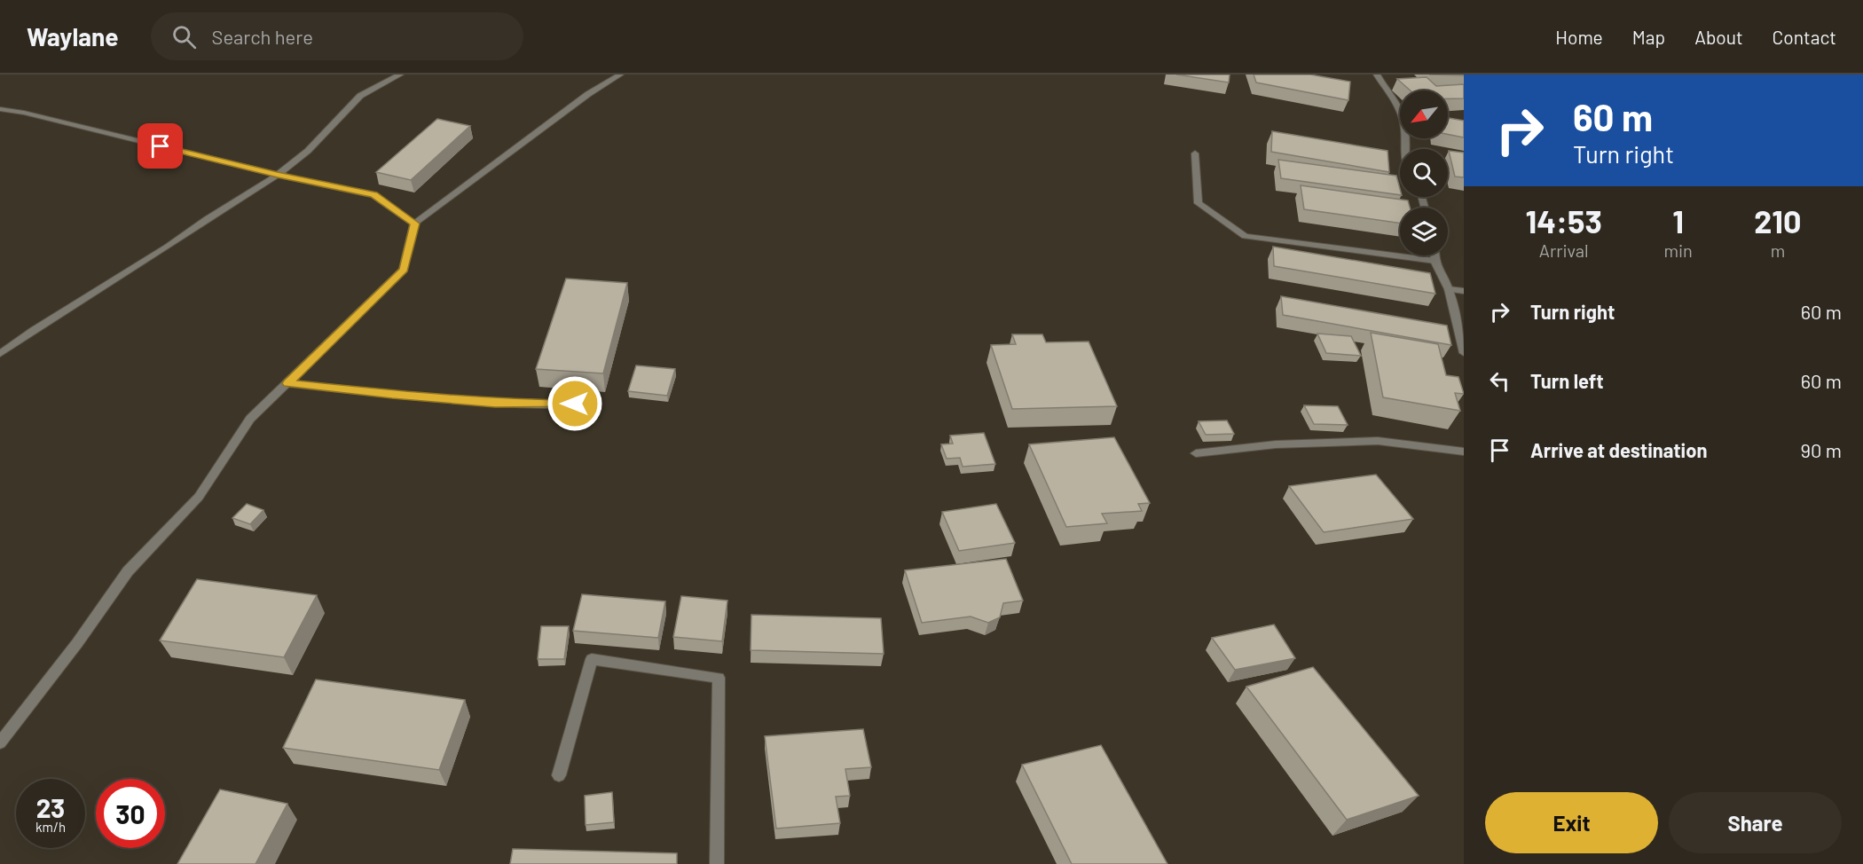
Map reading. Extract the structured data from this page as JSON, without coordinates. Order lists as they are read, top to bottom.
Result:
{
  "north": "bottom left",
  "page": {
    "header": "Waylane",
    "search": "Search here",
    "nav": [
      "Home",
      "Map",
      "About",
      "Contact"
    ],
    "turn": ["60 m", "Turn right"],
    "eta": [
      "14:53",
      "Arrival",
      "1",
      "min",
      "210",
      "m"
    ],
    "list": [
      {
        "name": "Turn right",
        "value": "60 m"
      },
      {
        "name": "Turn left",
        "value": "60 m"
      },
      {
        "name": "Arrive at destination",
        "value": "90 m"
      }
    ],
    "speed": "23 km/h",
    "limit": "30",
    "buttons": ["Exit", "Share"]
  }
}
